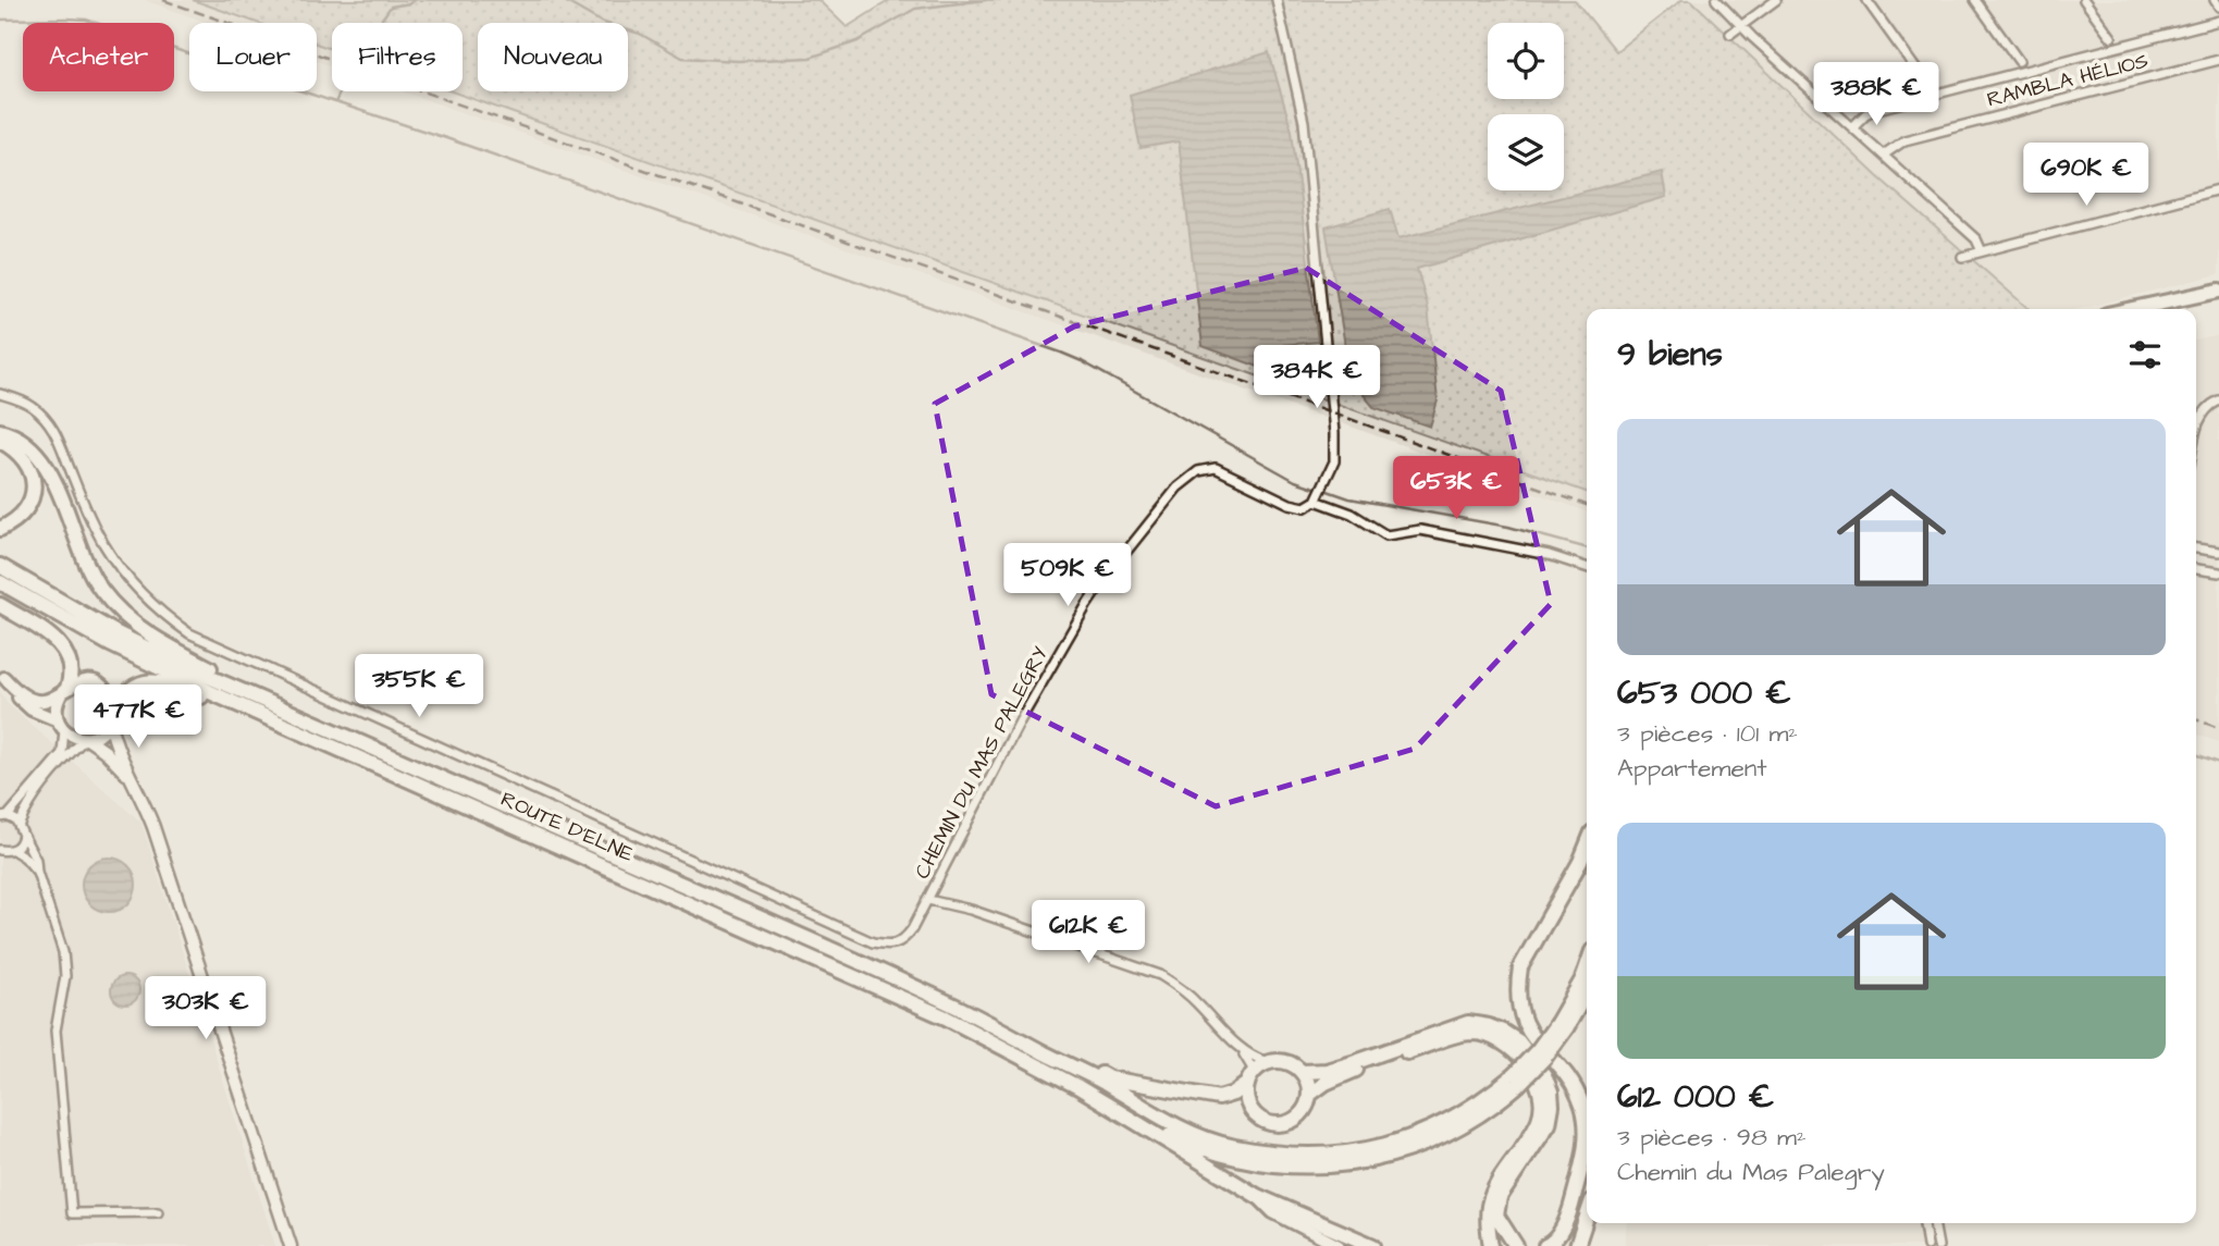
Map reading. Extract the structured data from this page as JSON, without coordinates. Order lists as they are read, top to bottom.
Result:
{
  "streets": {
    "main road": ["ROUTE D'ELNE"],
    "street": ["RAMBLA HÉLIOS", "CHEMIN DU MAS PALEGRY"]
  },
  "page": {
    "chip": [
      "Acheter",
      "Louer",
      "Filtres",
      "Nouveau"
    ],
    "price": [
      "388K €",
      "690K €",
      "384K €",
      "653K €",
      "509K €",
      "355K €",
      "477K €",
      "612K €",
      "303K €"
    ],
    "heading": "9 biens",
    "list": [
      {
        "name": "653 000 €",
        "note": "3 pièces · 101 m² · Appartement"
      },
      {
        "name": "612 000 €",
        "note": "3 pièces · 98 m² · Chemin du Mas Palegry"
      }
    ]
  }
}
